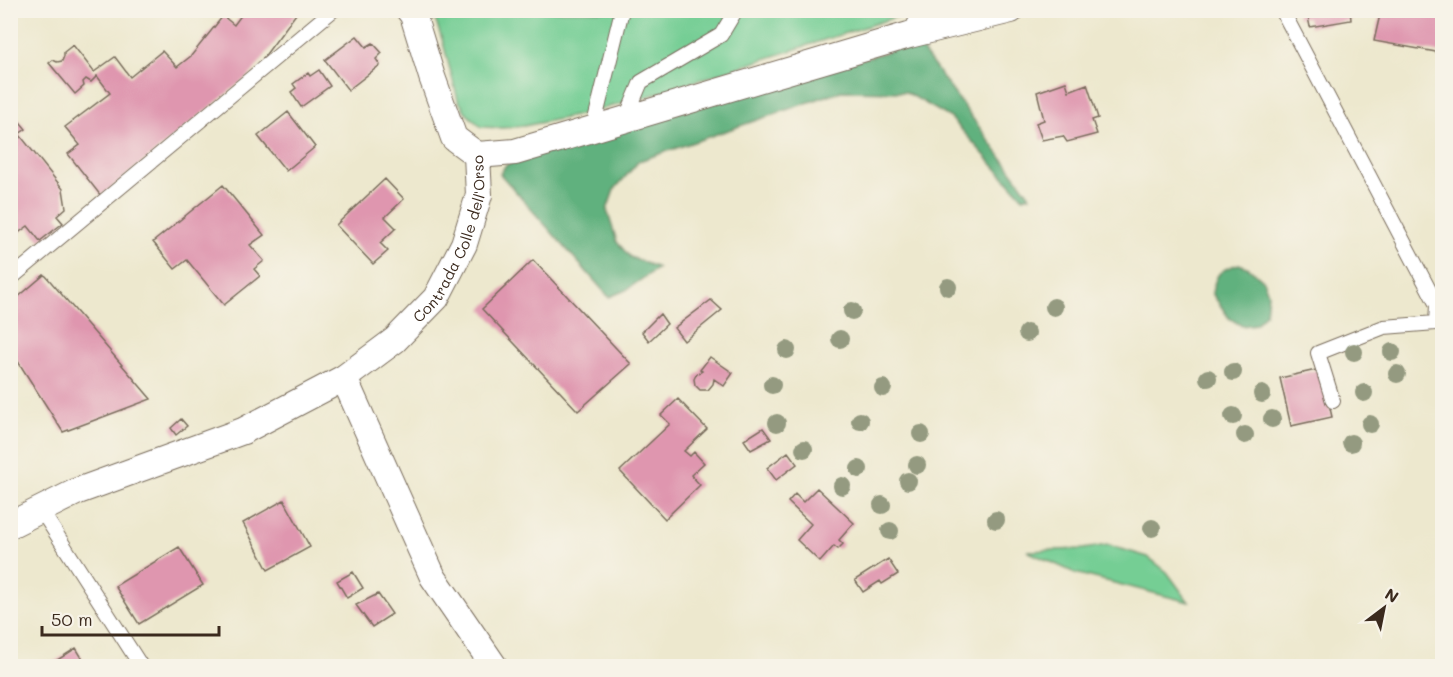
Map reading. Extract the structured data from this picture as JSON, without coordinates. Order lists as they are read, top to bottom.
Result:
{
  "streets": {
    "street": ["Contrada Colle dell'Orso"]
  },
  "scale_bar": "50 m",
  "north": "top right"
}
